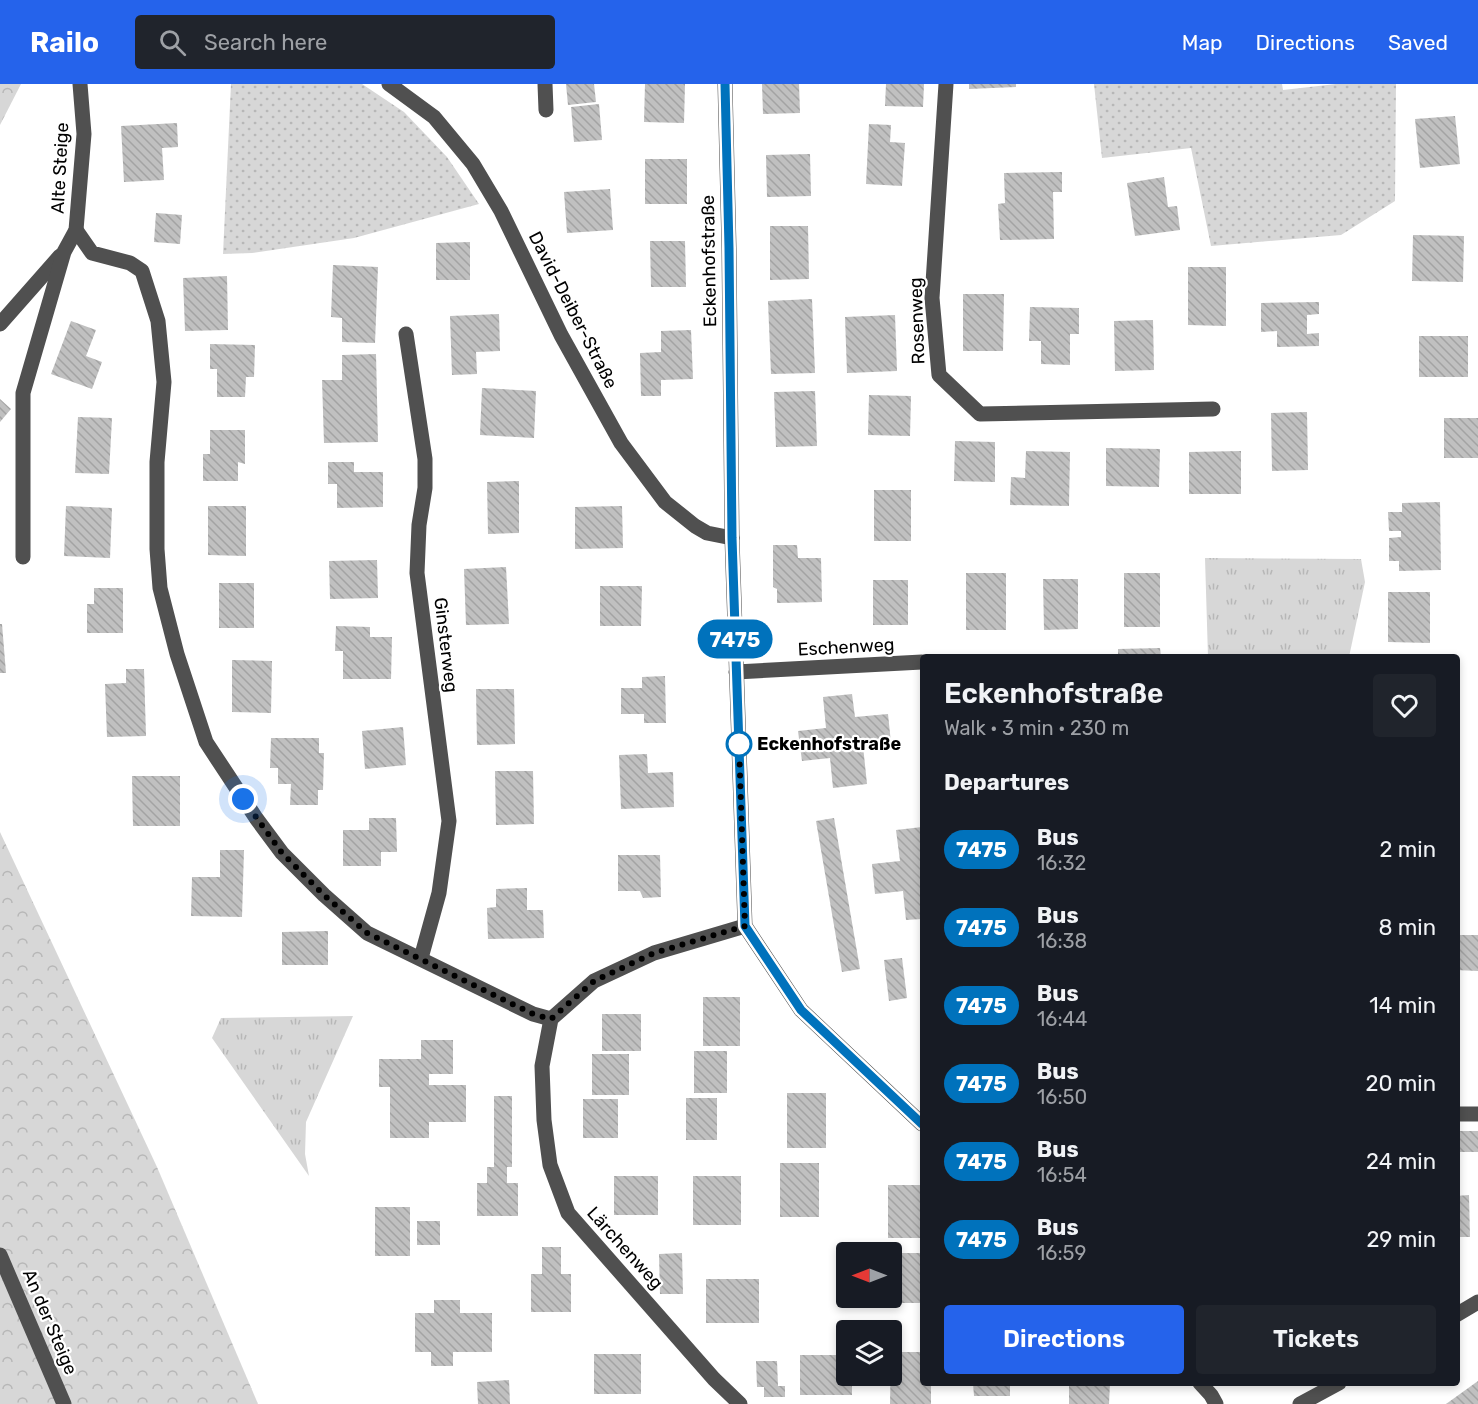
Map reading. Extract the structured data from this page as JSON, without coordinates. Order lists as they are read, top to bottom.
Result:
{
  "streets": {
    "street": [
      "Alte Steige",
      "Eckenhofstraße",
      "David-Deiber-Straße",
      "Rosenweg",
      "Ginsterweg",
      "Eschenweg",
      "Lärchenweg",
      "An der Steige"
    ]
  },
  "crossings": [
    ["Eckenhofstraße", "David-Deiber-Straße"],
    ["Eckenhofstraße", "Eschenweg"]
  ],
  "places": ["Eckenhofstraße"],
  "lines": ["bus line 7475"],
  "north": "left",
  "page": {
    "header": "Railo",
    "search": "Search here",
    "nav": ["Map", "Directions", "Saved"],
    "on_map": "7475",
    "heading": [
      ["Eckenhofstraße", "Walk · 3 min · 230 m"],
      "Departures"
    ],
    "list": [
      {
        "mark": "7475",
        "name": "Bus",
        "note": "16:32",
        "value": "2 min"
      },
      {
        "mark": "7475",
        "name": "Bus",
        "note": "16:38",
        "value": "8 min"
      },
      {
        "mark": "7475",
        "name": "Bus",
        "note": "16:44",
        "value": "14 min"
      },
      {
        "mark": "7475",
        "name": "Bus",
        "note": "16:50",
        "value": "20 min"
      },
      {
        "mark": "7475",
        "name": "Bus",
        "note": "16:54",
        "value": "24 min"
      },
      {
        "mark": "7475",
        "name": "Bus",
        "note": "16:59",
        "value": "29 min"
      }
    ],
    "buttons": ["Directions", "Tickets"]
  }
}
